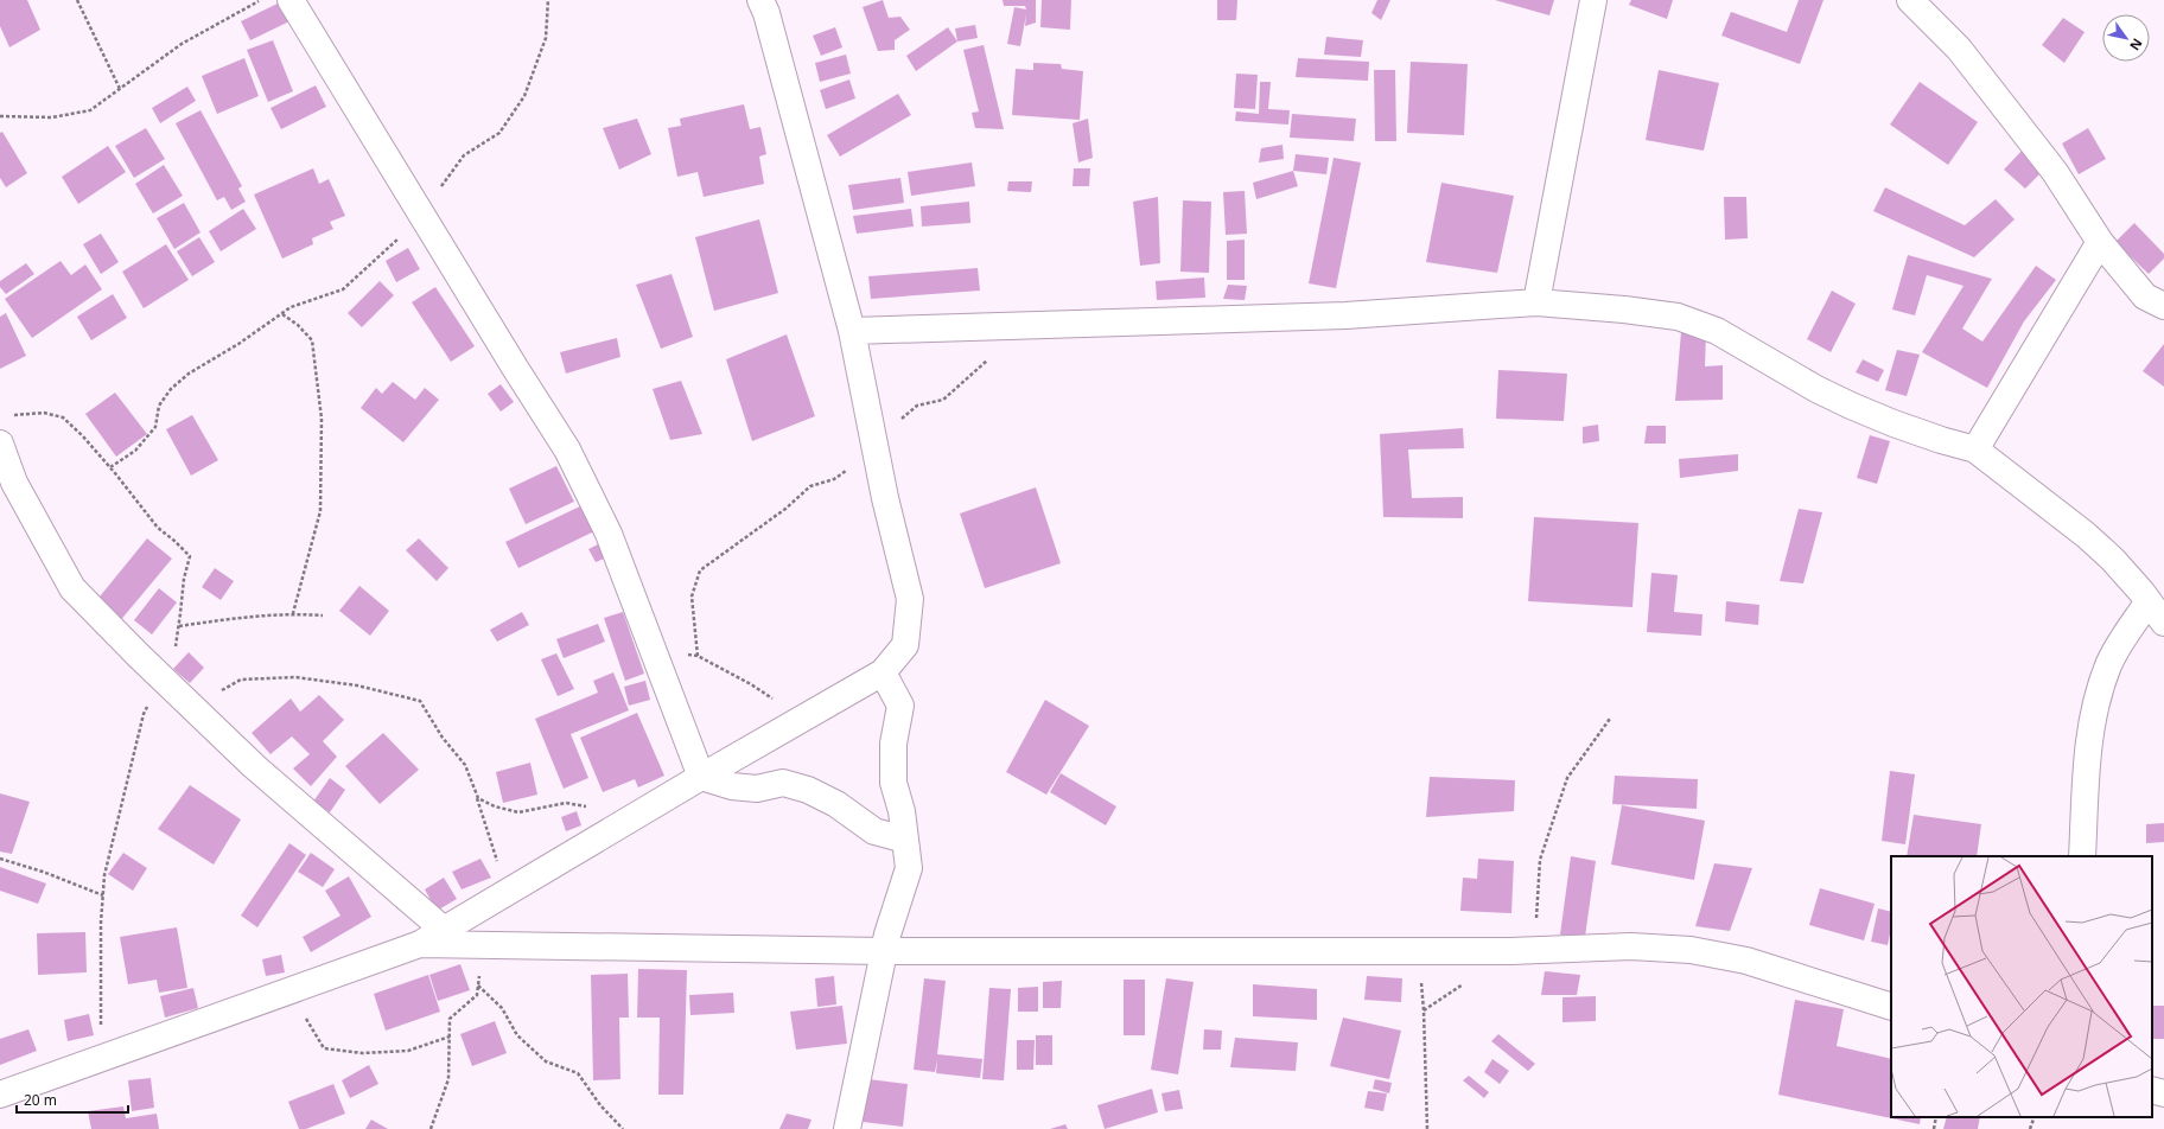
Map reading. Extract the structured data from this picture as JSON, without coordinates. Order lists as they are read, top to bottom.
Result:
{
  "scale_bar": "20 m",
  "north": "bottom right"
}
